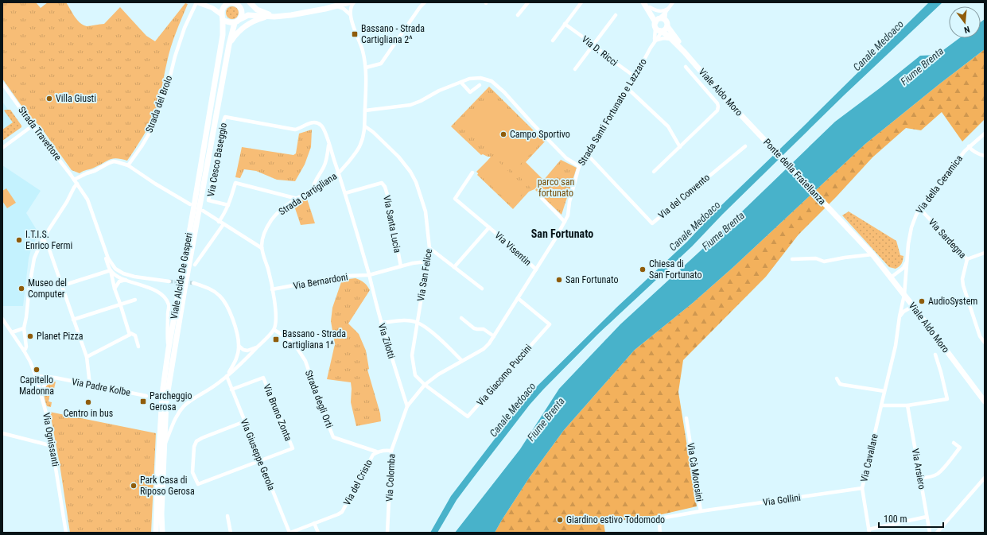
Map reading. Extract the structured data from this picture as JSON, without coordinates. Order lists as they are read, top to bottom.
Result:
{
  "streets": {
    "main road": [
      "Viale Aldo Moro",
      "Strada Santi Fortunato e Lazzaro",
      "Ponte della Fratellanza",
      "Viale Alcide De Gasperi"
    ],
    "street": [
      "Via D. Ricci",
      "Strada del Brolo",
      "Strada Travettore",
      "Via Cesco Baseggio",
      "Via della Ceramica",
      "Strada Cartigliana",
      "Via del Convento",
      "Via Santa Lucia",
      "Via Sardegna",
      "Via Visentin",
      "Via San Felice",
      "Via Bernardoni",
      "Via Zilotti",
      "Via Giacomo Puccini",
      "Via Padre Kolbe",
      "Strada degli Orti",
      "Via Bruno Zonta",
      "Via Ognissanti",
      "Via Giuseppe Gerola",
      "Via Cavallare",
      "Via Arsiero",
      "Via Cà Morosini",
      "Via Colomba",
      "Via del Cristo",
      "Via Gollini"
    ]
  },
  "crossings": [
    ["Via D. Ricci", "Strada Santi Fortunato e Lazzaro"],
    ["Viale Aldo Moro", "Strada Santi Fortunato e Lazzaro"],
    ["Viale Aldo Moro", "Ponte della Fratellanza"],
    ["Viale Aldo Moro", "Via della Ceramica"],
    ["Viale Aldo Moro", "Via Cavallare"],
    ["Strada Santi Fortunato e Lazzaro", "Via del Convento"],
    ["Strada Santi Fortunato e Lazzaro", "Via Visentin"],
    ["Strada Santi Fortunato e Lazzaro", "Via San Felice"],
    ["Strada Santi Fortunato e Lazzaro", "Via Zilotti"],
    ["Strada Santi Fortunato e Lazzaro", "Via Giacomo Puccini"],
    ["Strada Santi Fortunato e Lazzaro", "Via Colomba"],
    ["Via Cesco Baseggio", "Strada Cartigliana"],
    ["Via Cesco Baseggio", "Via Zilotti"],
    ["Via della Ceramica", "Via Sardegna"],
    ["Via della Ceramica", "Via Cavallare"],
    ["Strada Cartigliana", "Via San Felice"],
    ["Strada Cartigliana", "Via Bernardoni"],
    ["Strada Cartigliana", "Via Zilotti"],
    ["Strada Cartigliana", "Strada degli Orti"],
    ["Via Santa Lucia", "Via Zilotti"],
    ["Via San Felice", "Via Giacomo Puccini"],
    ["Via Bernardoni", "Via Zilotti"],
    ["Via Zilotti", "Via Colomba"],
    ["Via Padre Kolbe", "Via Ognissanti"],
    ["Strada degli Orti", "Via del Cristo"],
    ["Via Bruno Zonta", "Via Giuseppe Gerola"],
    ["Via Giuseppe Gerola", "Via del Cristo"],
    ["Via Cavallare", "Via Arsiero"],
    ["Via Cavallare", "Via Gollini"],
    ["Via Cà Morosini", "Via Gollini"],
    ["Via Colomba", "Via del Cristo"]
  ],
  "districts": ["San Fortunato"],
  "water": ["Canale Medoaco", "Fiume Brenta"],
  "parks": ["parco san fortunato"],
  "places": {
    "transit": ["Bassano - Strada Cartigliana 2^", "Bassano - Strada Cartigliana 1^", "Parcheggio Gerosa"],
    "other": [
      "Villa Giusti",
      "Campo Sportivo",
      "I.T.I.S. Enrico Fermi",
      "Chiesa di San Fortunato",
      "San Fortunato",
      "Museo del Computer",
      "AudioSystem",
      "Planet Pizza",
      "Capitello Madonna",
      "Centro in bus",
      "Park Casa di Riposo Gerosa",
      "Giardino estivo Todomodo"
    ]
  },
  "scale_bar": "100 m",
  "north": "bottom"
}
